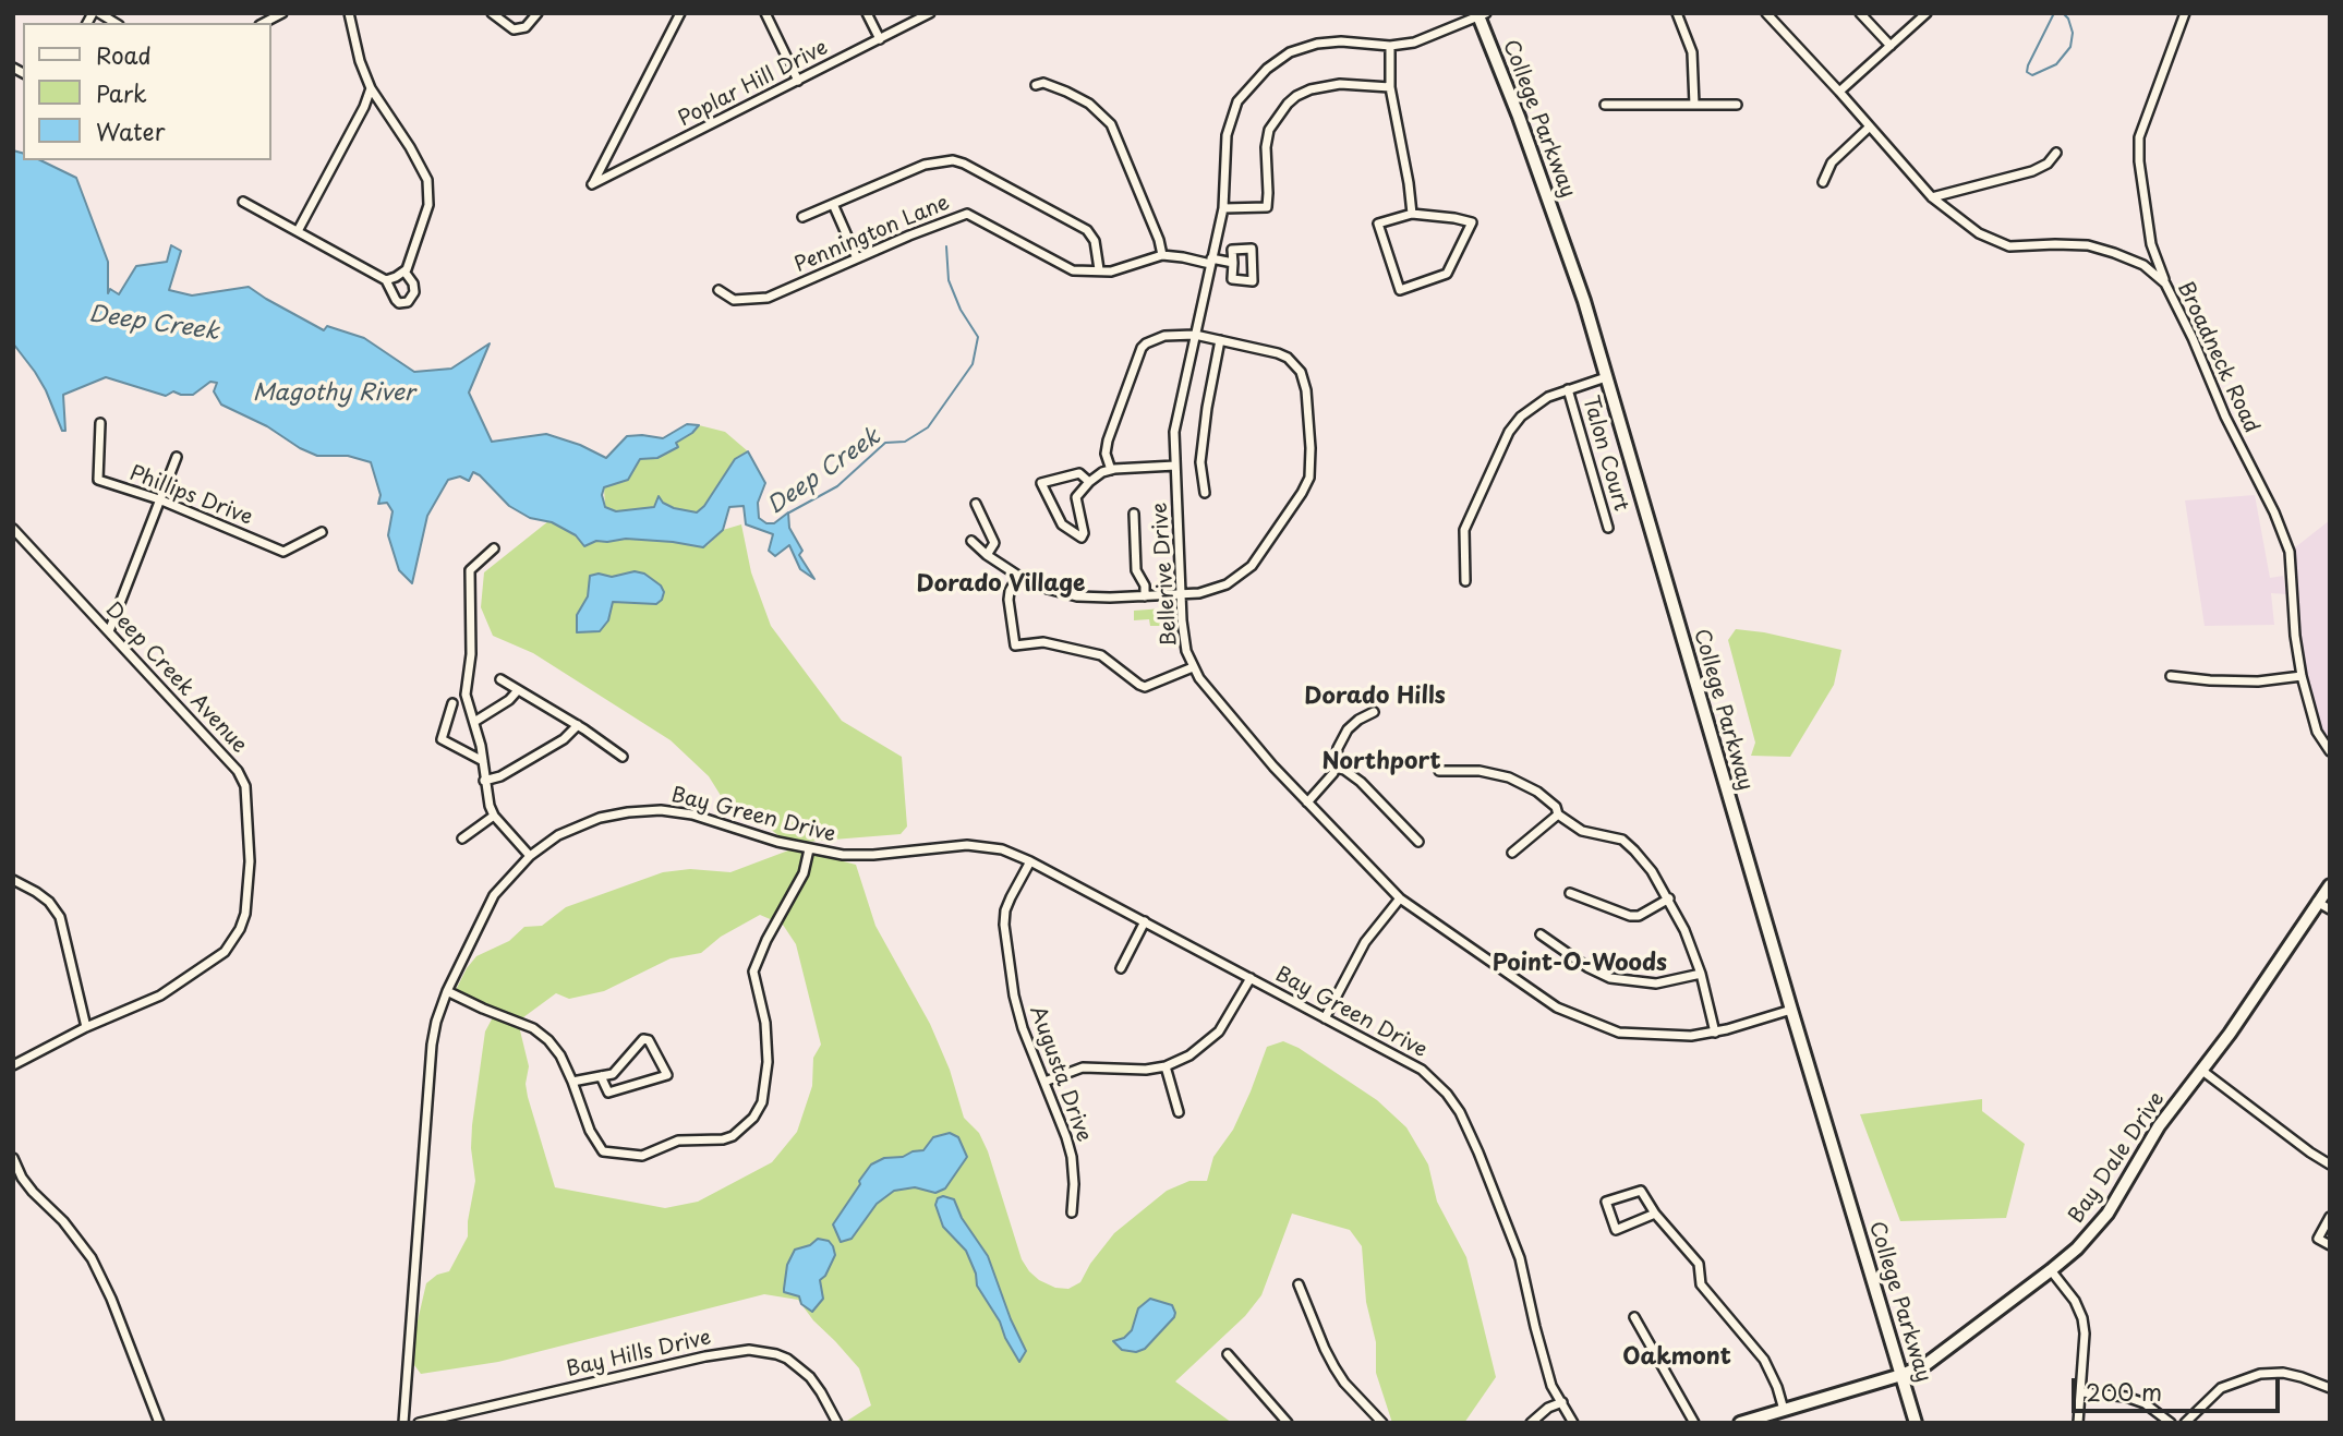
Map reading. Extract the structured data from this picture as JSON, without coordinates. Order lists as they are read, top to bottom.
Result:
{
  "streets": {
    "main road": ["College Parkway", "Bay Dale Drive"],
    "street": [
      "Poplar Hill Drive",
      "Pennington Lane",
      "Broadneck Road",
      "Talon Court",
      "Phillips Drive",
      "Bellerive Drive",
      "Deep Creek Avenue",
      "Bay Green Drive",
      "Augusta Drive",
      "Bay Hills Drive"
    ]
  },
  "crossings": [
    ["College Parkway", "Bellerive Drive"],
    ["College Parkway", "Bay Dale Drive"],
    ["Pennington Lane", "Bellerive Drive"],
    ["Bay Green Drive", "Augusta Drive"]
  ],
  "districts": [
    "Dorado Village",
    "Dorado Hills",
    "Northport",
    "Point-O-Woods",
    "Oakmont"
  ],
  "water": ["Deep Creek", "Magothy River"],
  "legend": ["Road", "Park", "Water"],
  "scale_bar": "200 m"
}
